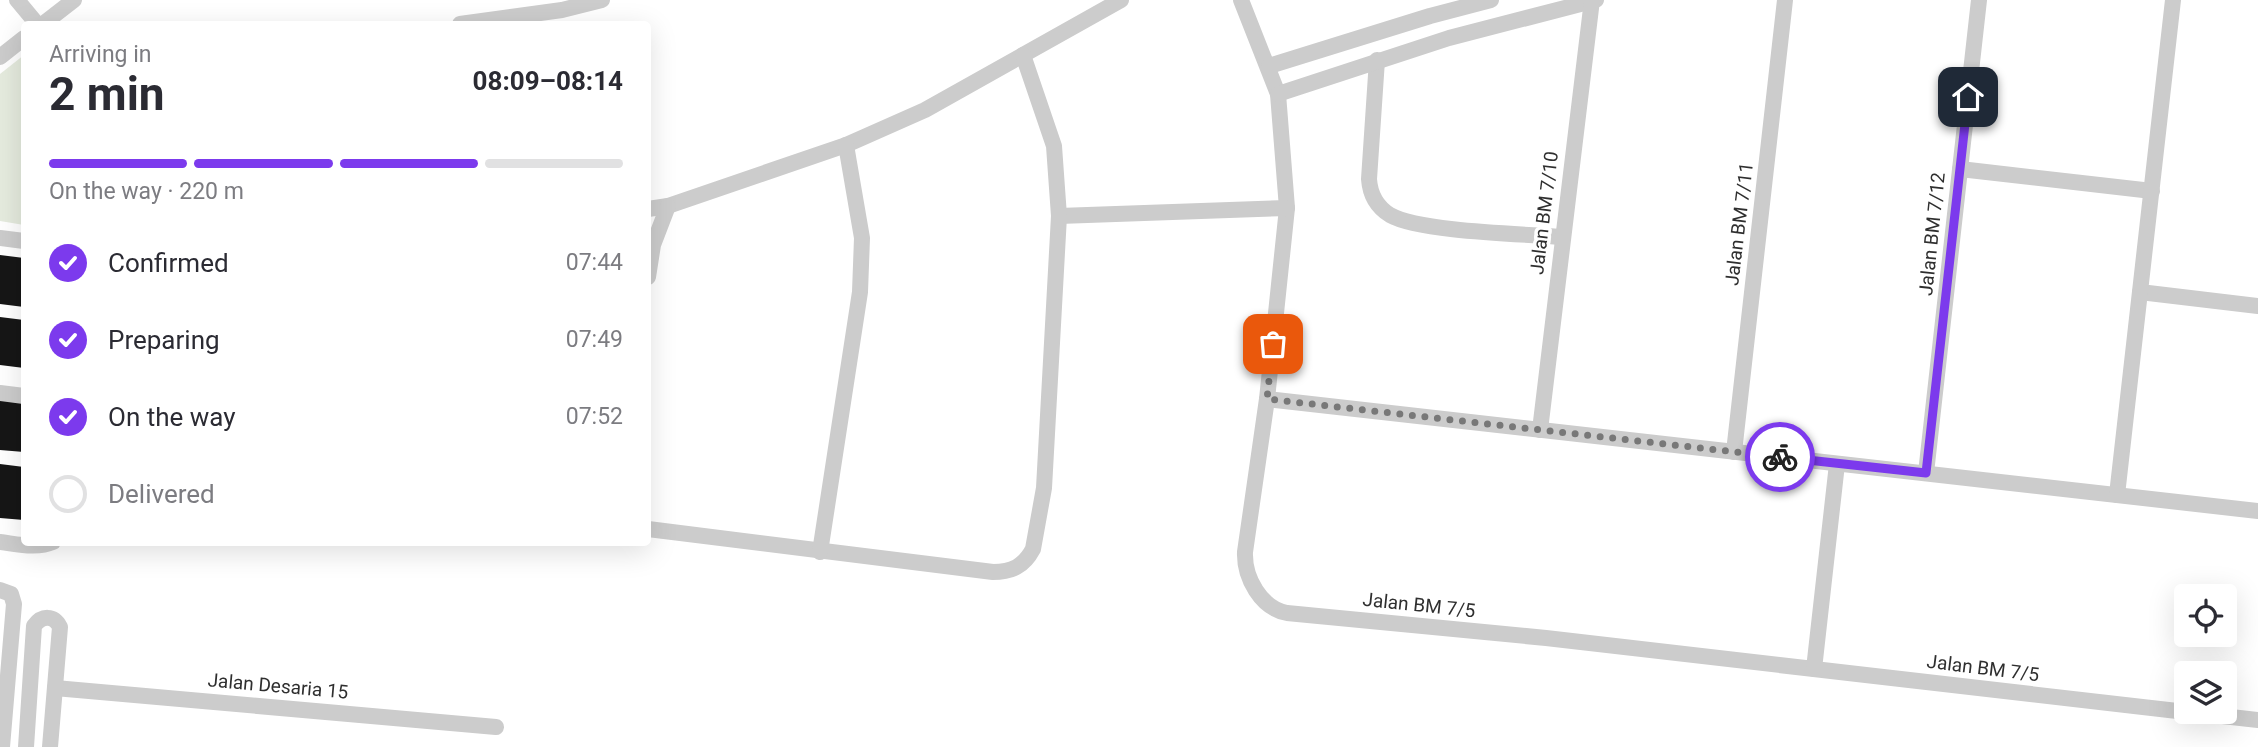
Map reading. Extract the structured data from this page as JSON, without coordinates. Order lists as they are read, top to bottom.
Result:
{
  "streets": {
    "street": [
      "Jalan BM 7/10",
      "Jalan BM 7/11",
      "Jalan BM 7/12",
      "Jalan BM 7/5",
      "Jalan Desaria 15"
    ]
  },
  "page": {
    "heading": ["2 min", "Arriving in", "08:09–08:14"],
    "bar": "On the way · 220 m",
    "list": [
      ["Confirmed", "07:44"],
      ["Preparing", "07:49"],
      ["On the way", "07:52"],
      "Delivered"
    ]
  }
}
